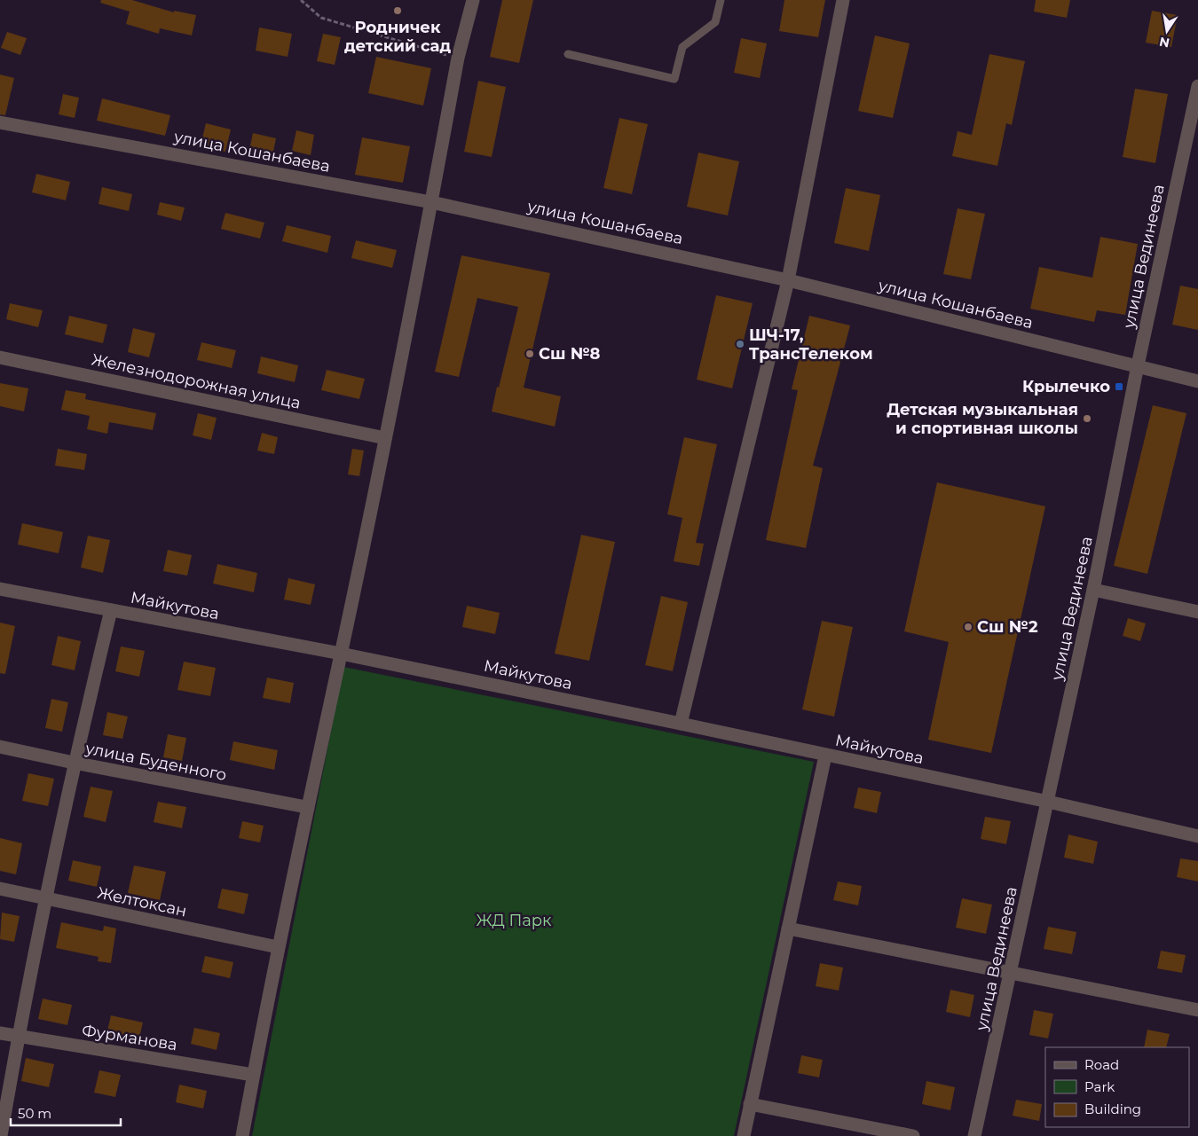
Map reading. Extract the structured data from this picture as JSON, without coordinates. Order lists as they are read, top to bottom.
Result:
{
  "streets": {
    "street": [
      "улица Кошанбаева",
      "улица Вединеева",
      "Железнодорожная улица",
      "Майкутова",
      "улица Буденного",
      "Желтоксан",
      "Фурманова"
    ]
  },
  "crossings": [
    ["улица Кошанбаева", "улица Вединеева"],
    ["улица Вединеева", "Майкутова"]
  ],
  "parks": ["ЖД Парк"],
  "places": {
    "other": [
      "Родничек детский сад",
      "ШЧ-17, ТрансТелеком",
      "Сш №8",
      "Детская музыкальная и спортивная школы",
      "Сш №2"
    ],
    "transit": ["Крылечко"]
  },
  "legend": ["Road", "Park", "Building"],
  "scale_bar": "50 m",
  "north": "bottom"
}
